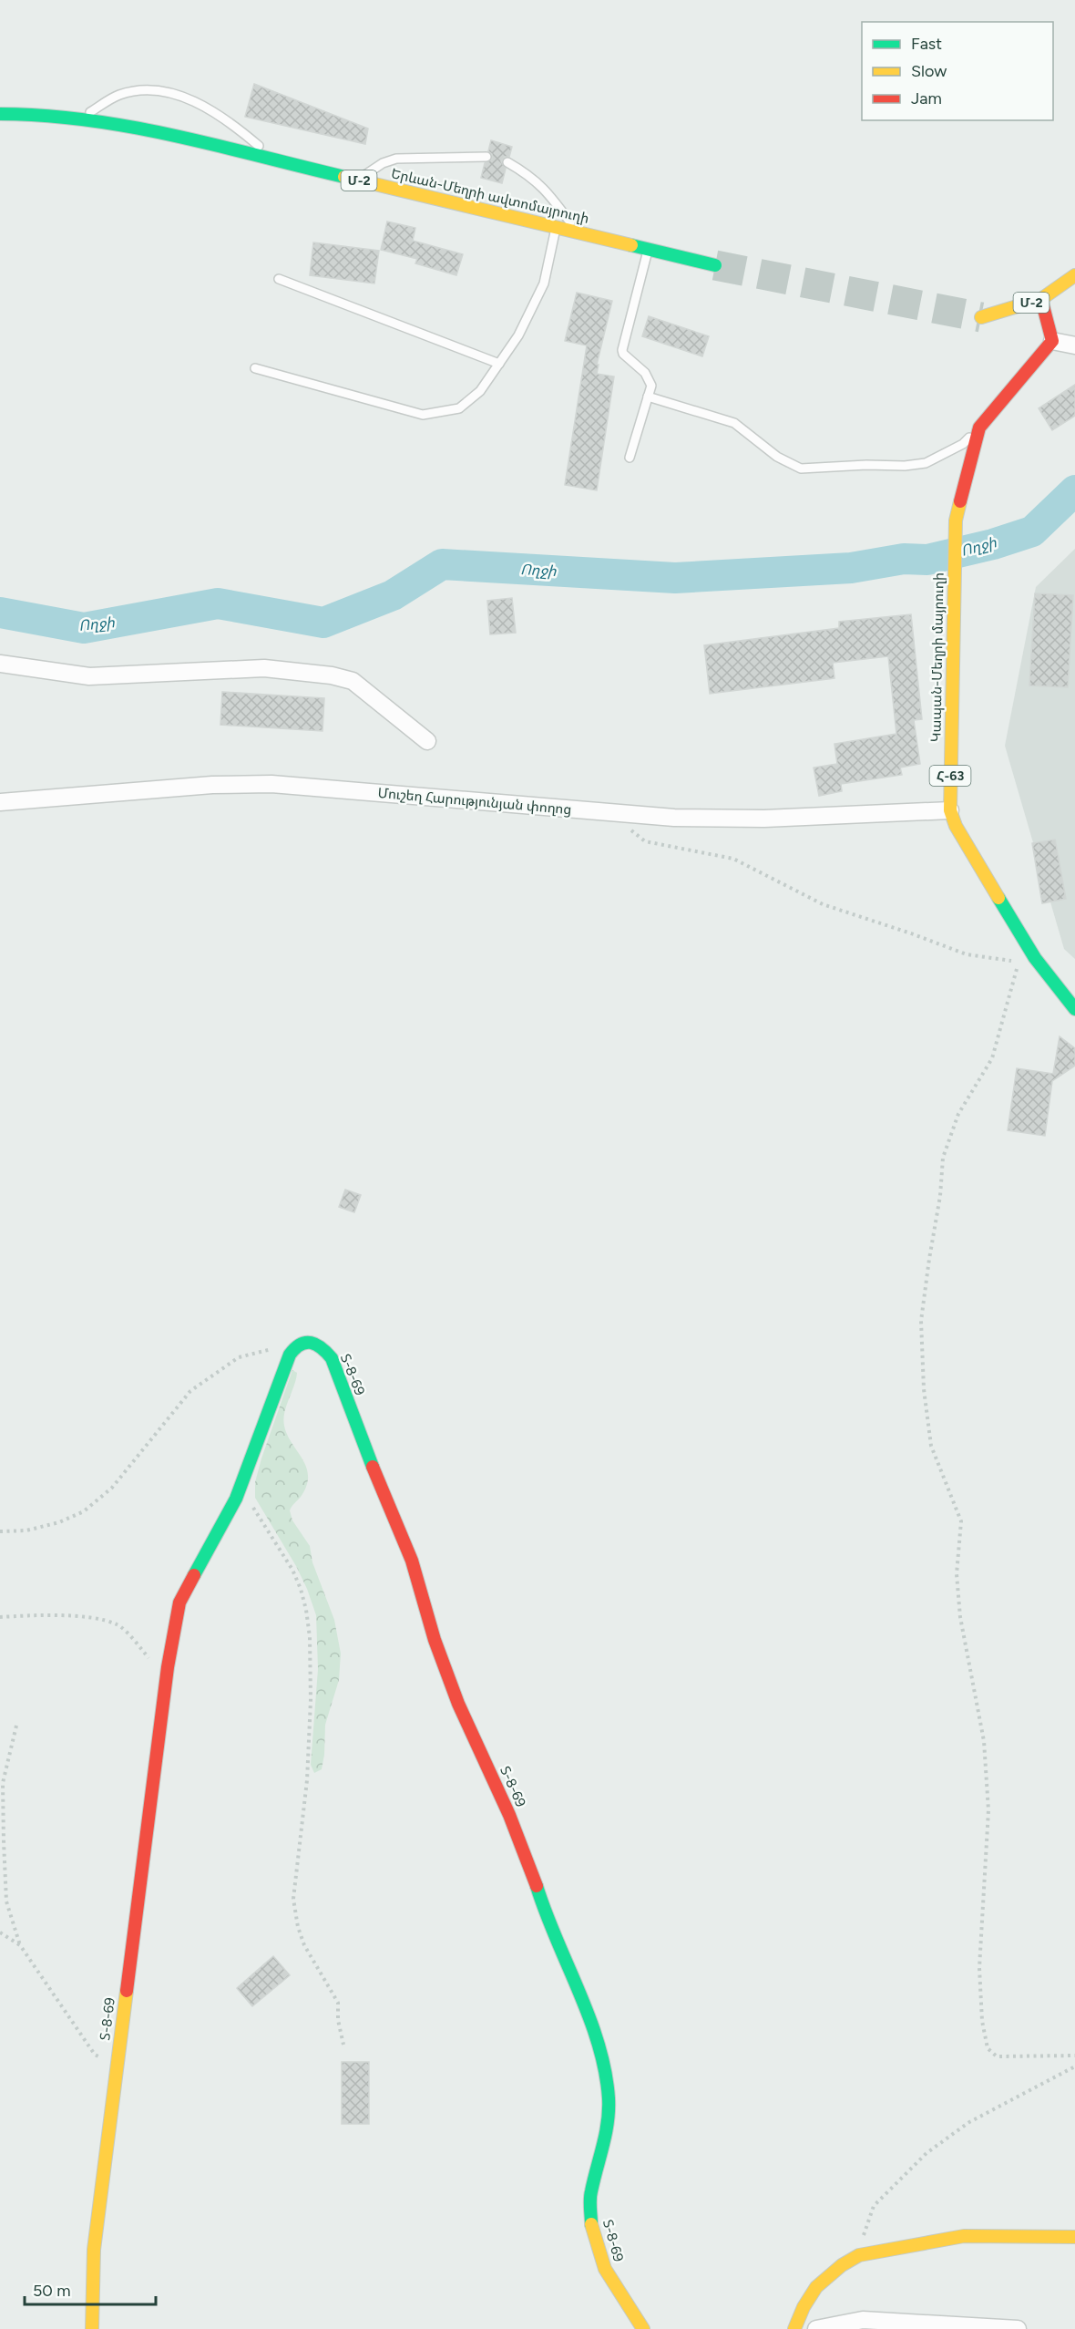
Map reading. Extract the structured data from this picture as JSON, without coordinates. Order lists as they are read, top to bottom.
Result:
{
  "streets": {
    "main road": [
      "Մ-2",
      "Երևան-Մեղրի ավտոմայրուղի",
      "Կապան-Մեղրի մայրուղի",
      "Հ-63",
      "Տ-8-69"
    ],
    "street": ["Մուշեղ Հարությունյան փողոց"]
  },
  "crossings": [
    ["Կապան-Մեղրի մայրուղի", "Մուշեղ Հարությունյան փողոց"]
  ],
  "water": ["Ողջի"],
  "legend": ["Fast", "Slow", "Jam"],
  "scale_bar": "50 m"
}
